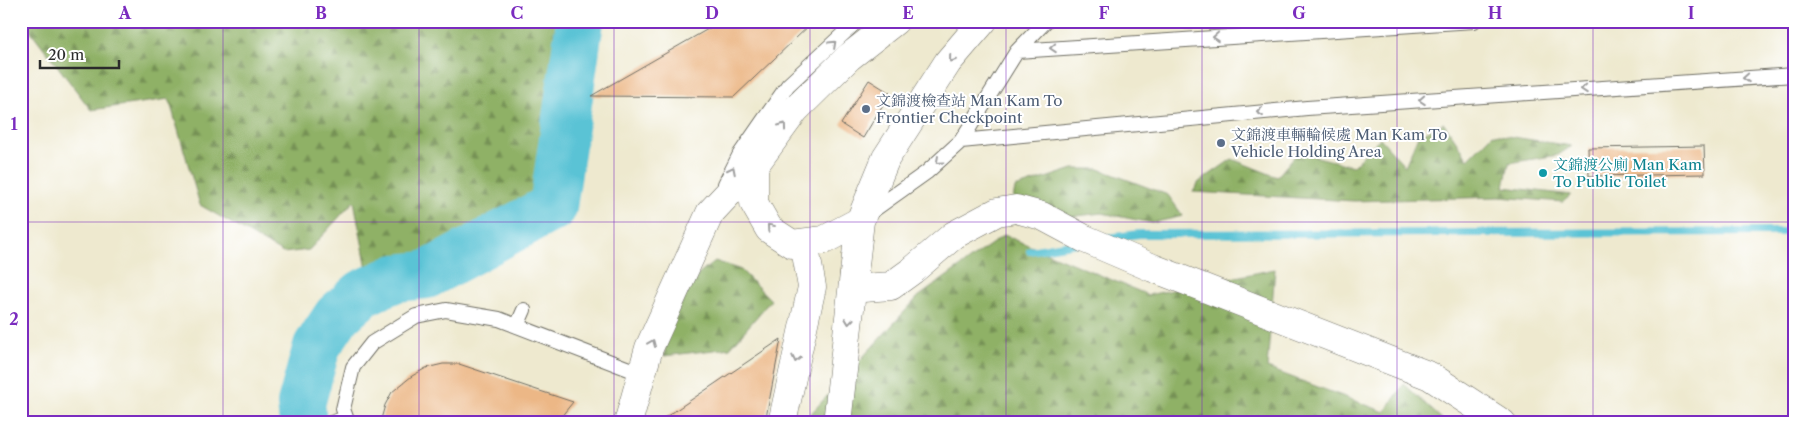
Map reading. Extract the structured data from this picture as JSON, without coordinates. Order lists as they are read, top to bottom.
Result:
{
  "places": ["文錦渡檢查站 Man Kam To Frontier Checkpoint", "文錦渡車輛輪候處 Man Kam To Vehicle Holding Area", "文錦渡公廁 Man Kam To Public Toilet"],
  "scale_bar": "20 m",
  "grid": {
    "columns": [
      "A",
      "B",
      "C",
      "D",
      "E",
      "F",
      "G",
      "H",
      "I"
    ],
    "rows": ["1", "2"]
  }
}
